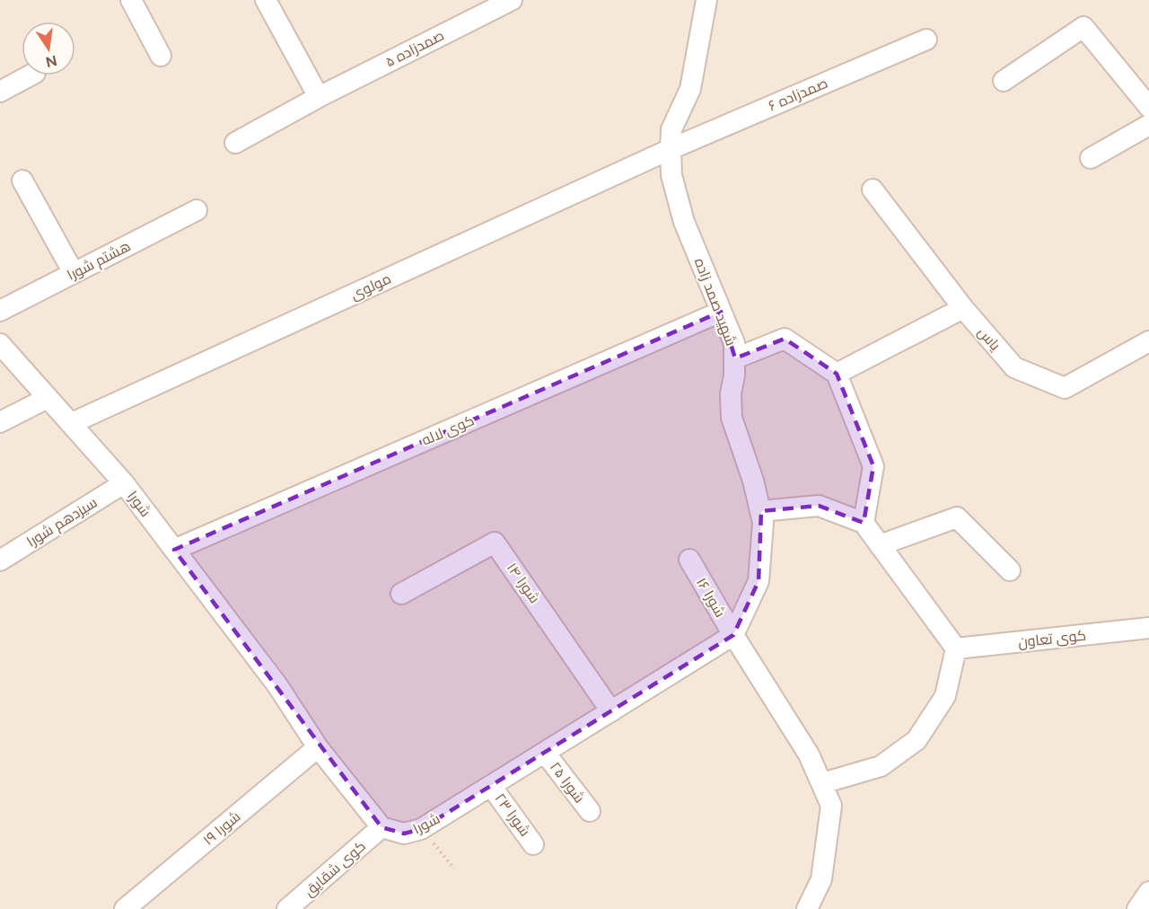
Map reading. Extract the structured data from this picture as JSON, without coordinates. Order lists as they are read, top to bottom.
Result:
{
  "streets": {
    "street": [
      "صمدزاده ۵",
      "صمدزاده ۶",
      "هشتم شورا",
      "مولوی",
      "شهید صمد زاده",
      "یاس",
      "کوی لاله",
      "شورا",
      "سیزدهم شورا",
      "شورا ۱۴",
      "شورا ۱۶",
      "کوی تعاون",
      "شورا ۲۵",
      "شورا ۲۳",
      "شورا ۱۹",
      "کوی شقایق"
    ]
  },
  "crossings": [
    ["صمدزاده ۶", "مولوی"],
    ["صمدزاده ۶", "شهید صمد زاده"],
    ["مولوی", "شهید صمد زاده"],
    ["مولوی", "شورا"],
    ["شهید صمد زاده", "کوی لاله"],
    ["شهید صمد زاده", "شورا"],
    ["شهید صمد زاده", "شورا ۱۶"],
    ["کوی لاله", "شورا"],
    ["شورا", "سیزدهم شورا"],
    ["شورا", "شورا ۱۴"],
    ["شورا", "شورا ۱۶"],
    ["شورا", "شورا ۲۵"],
    ["شورا", "شورا ۲۳"],
    ["شورا", "شورا ۱۹"],
    ["شورا", "کوی شقایق"]
  ],
  "north": "bottom"
}
